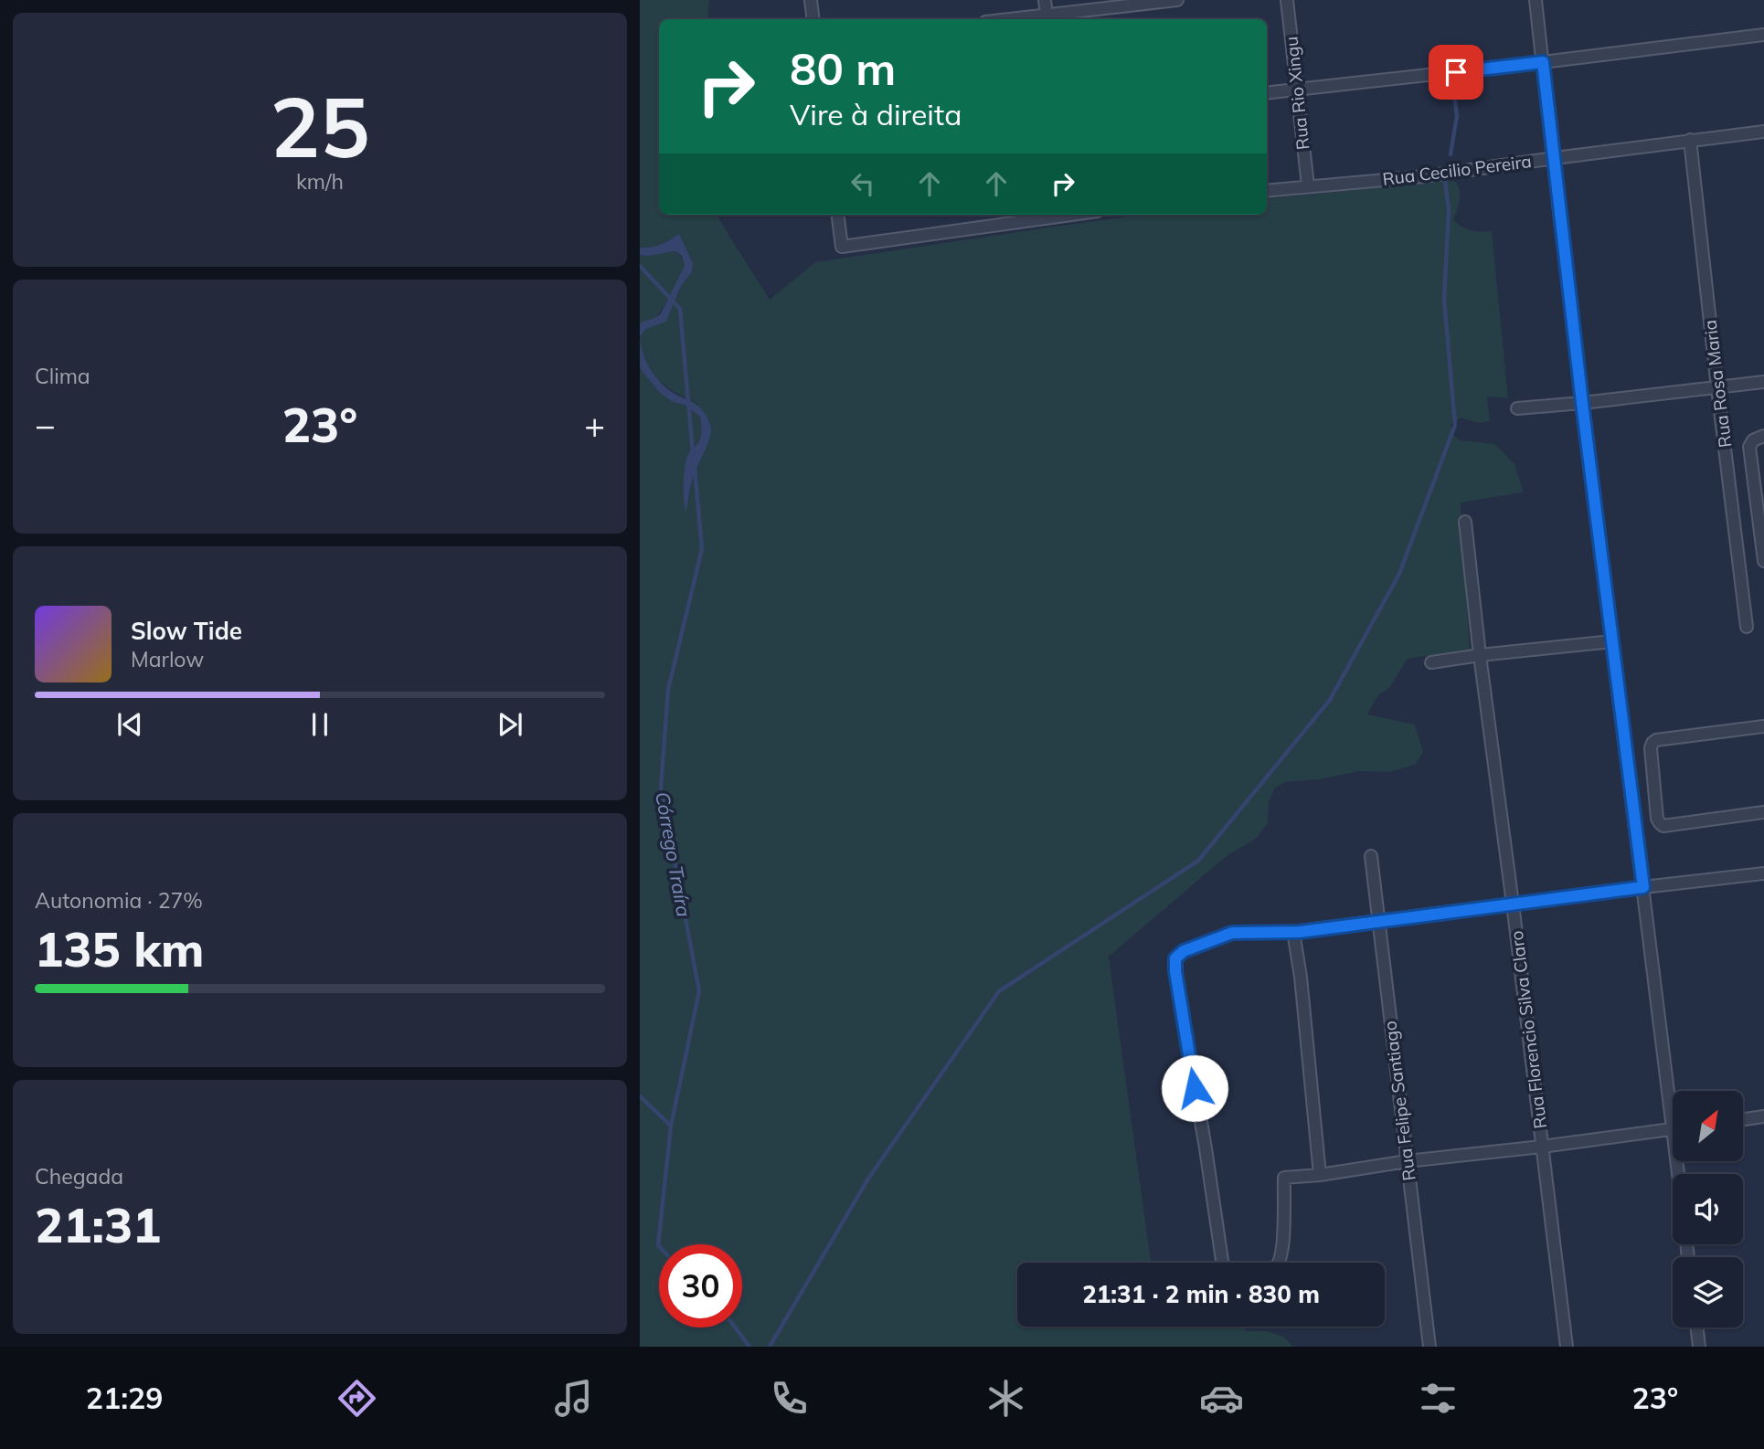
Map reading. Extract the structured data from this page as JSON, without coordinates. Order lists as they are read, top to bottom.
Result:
{
  "streets": {
    "street": [
      "Rua Rio Xingu",
      "Rua Cecilio Pereira",
      "Rua Rosa Maria",
      "Rua Florencio Silva Claro",
      "Rua Felipe Santiago"
    ]
  },
  "crossings": [
    ["Rua Rio Xingu", "Rua Cecilio Pereira"],
    ["Rua Cecilio Pereira", "Rua Rosa Maria"]
  ],
  "water": ["Córrego Traíra"],
  "north": "top right",
  "page": {
    "tile": [
      ["25", "km/h"],
      "Clima",
      ["Autonomia · 27%", "135 km"],
      ["Chegada", "21:31"]
    ],
    "turn": ["80 m", "Vire à direita"],
    "heat": ["−", "23°", "+"],
    "song": ["Slow Tide", "Marlow"],
    "limit": "30",
    "trip": "21:31 · 2 min · 830 m",
    "tabs": ["21:29", "23°"]
  }
}
